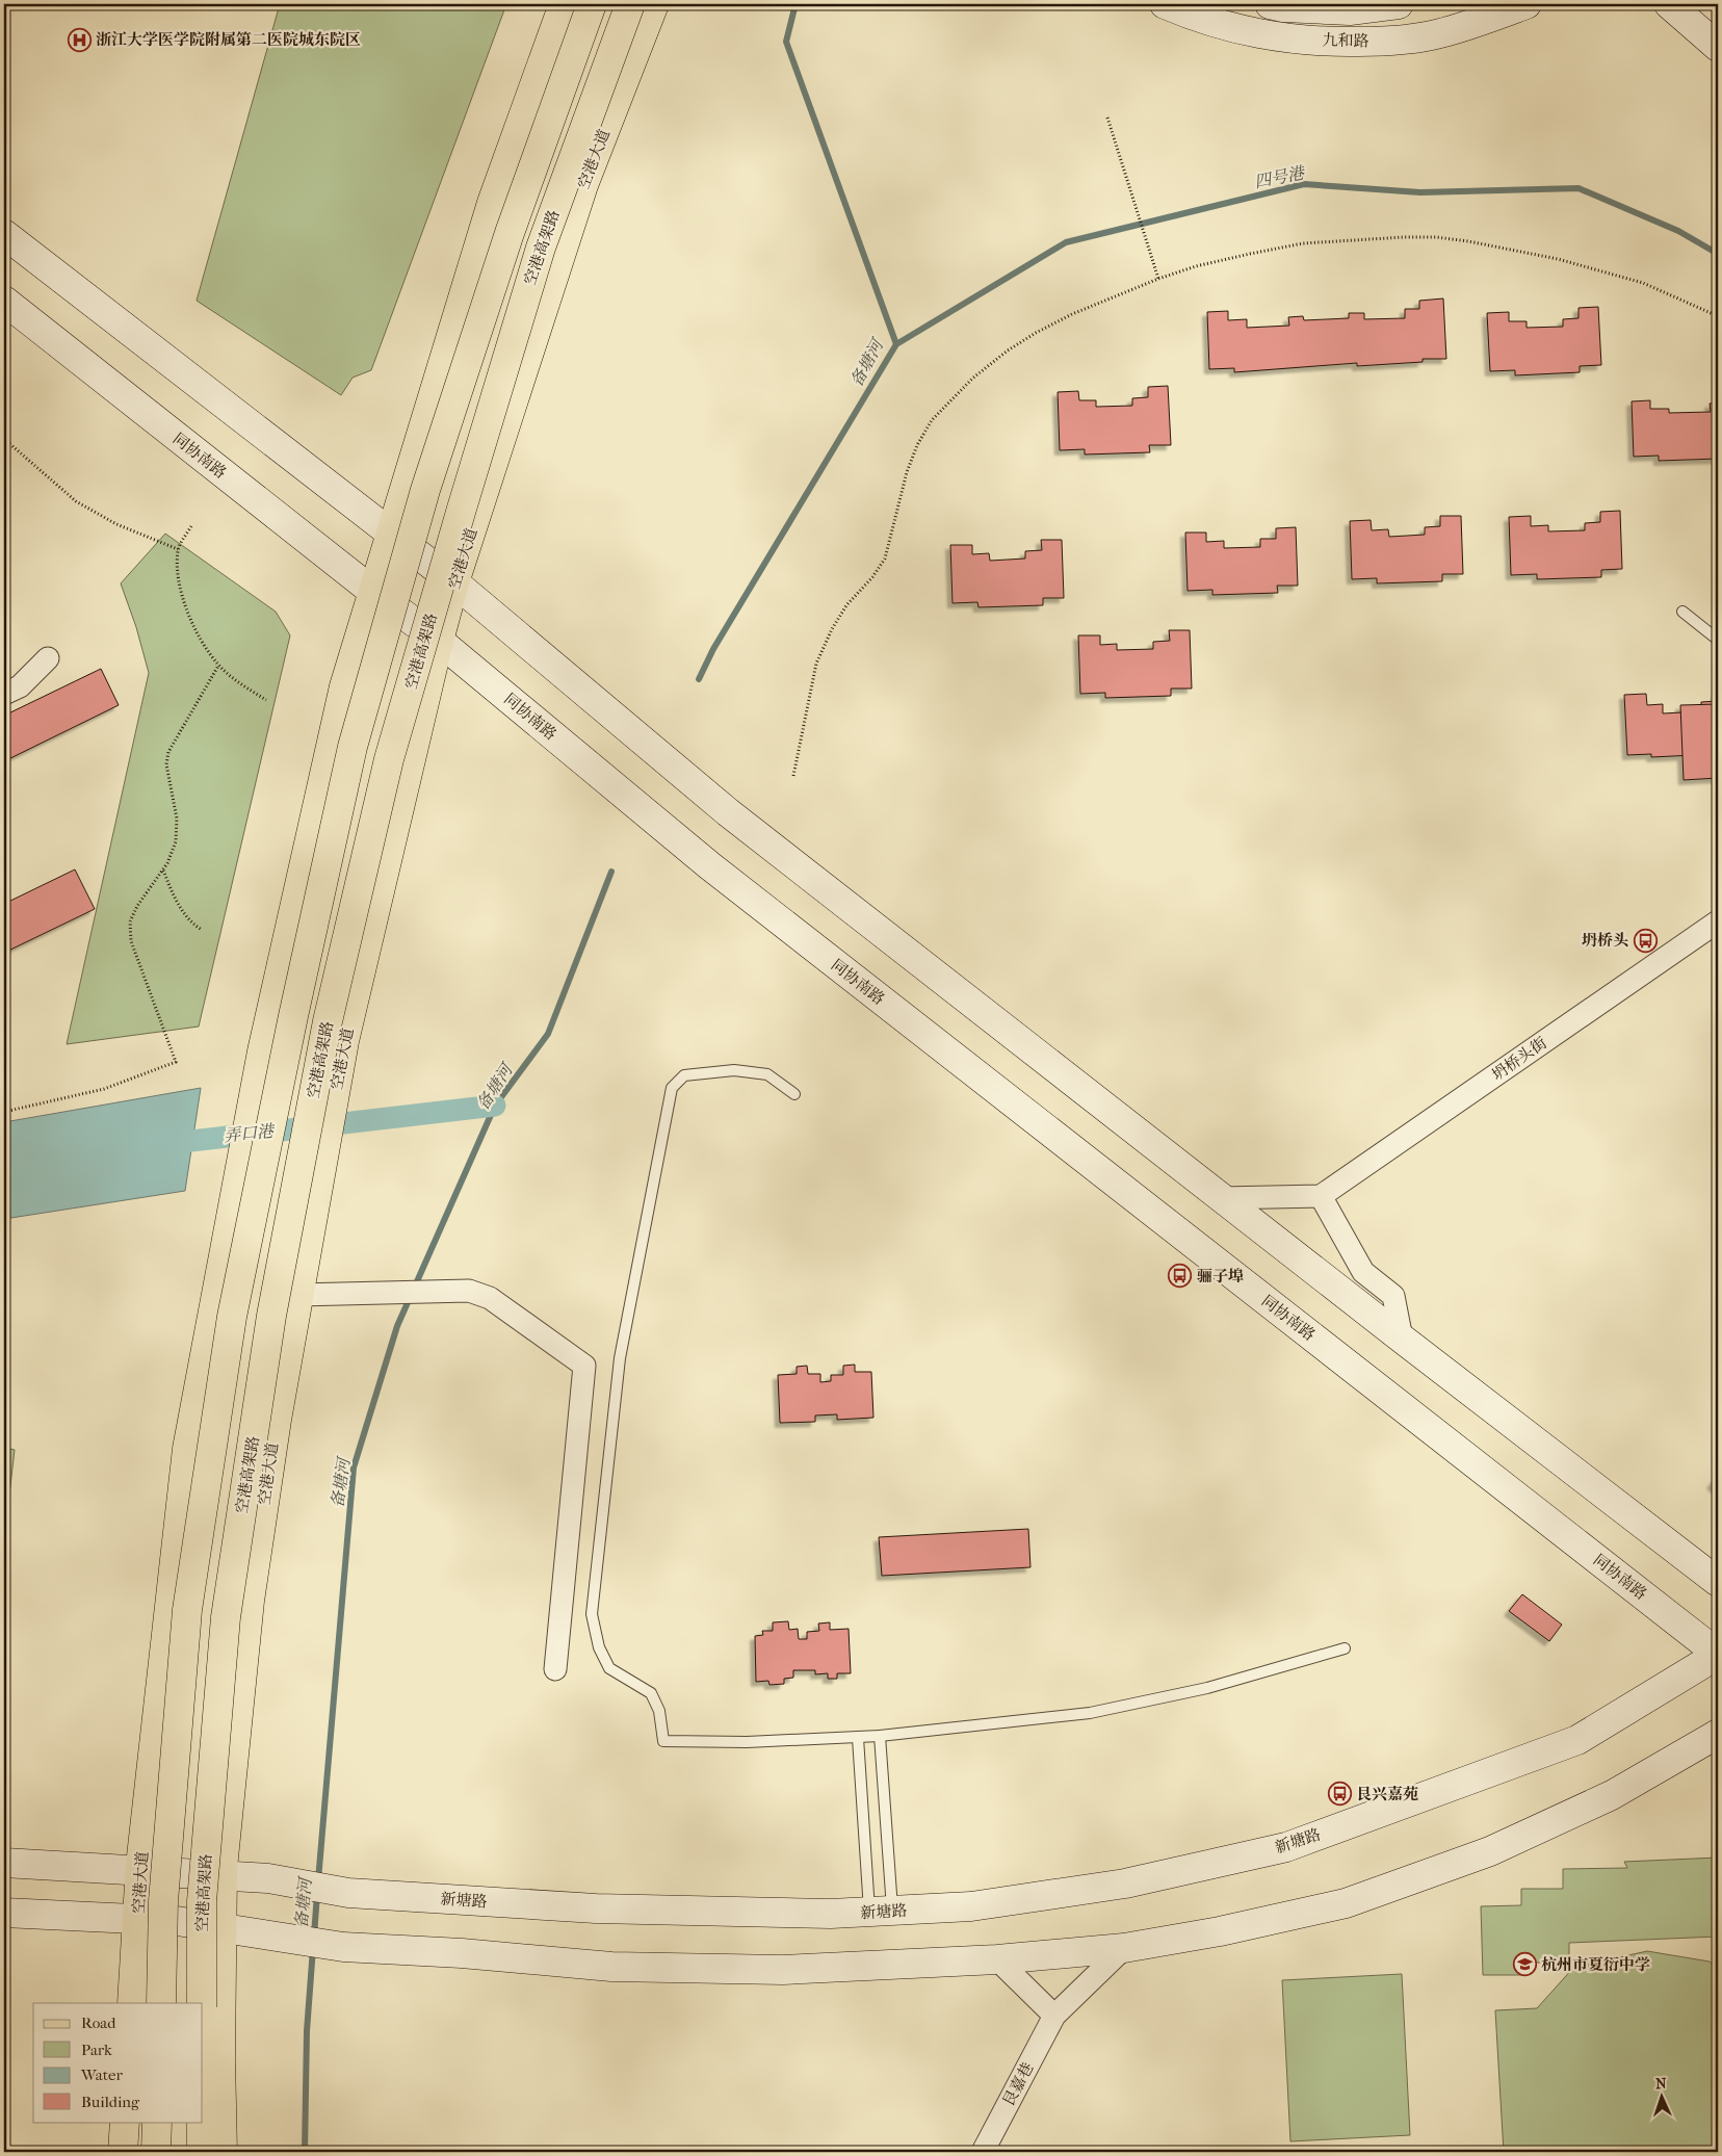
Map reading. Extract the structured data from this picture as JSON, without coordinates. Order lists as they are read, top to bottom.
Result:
{
  "streets": {
    "main road": [
      "九和路",
      "空港大道",
      "空港高架路",
      "同协南路",
      "新塘路"
    ],
    "street": ["坍桥头街", "艮嘉巷"]
  },
  "crossings": [
    ["空港大道", "同协南路"],
    ["空港大道", "新塘路"],
    ["同协南路", "新塘路"]
  ],
  "water": ["四号港", "备塘河", "弄口港"],
  "places": {
    "hospital": ["浙江大学医学院附属第二医院城东院区"],
    "bus stop": ["坍桥头", "骊子埠", "艮兴嘉苑"],
    "school or university": ["杭州市夏衍中学"]
  },
  "legend": [
    "Road",
    "Park",
    "Water",
    "Building"
  ],
  "north": "top"
}
